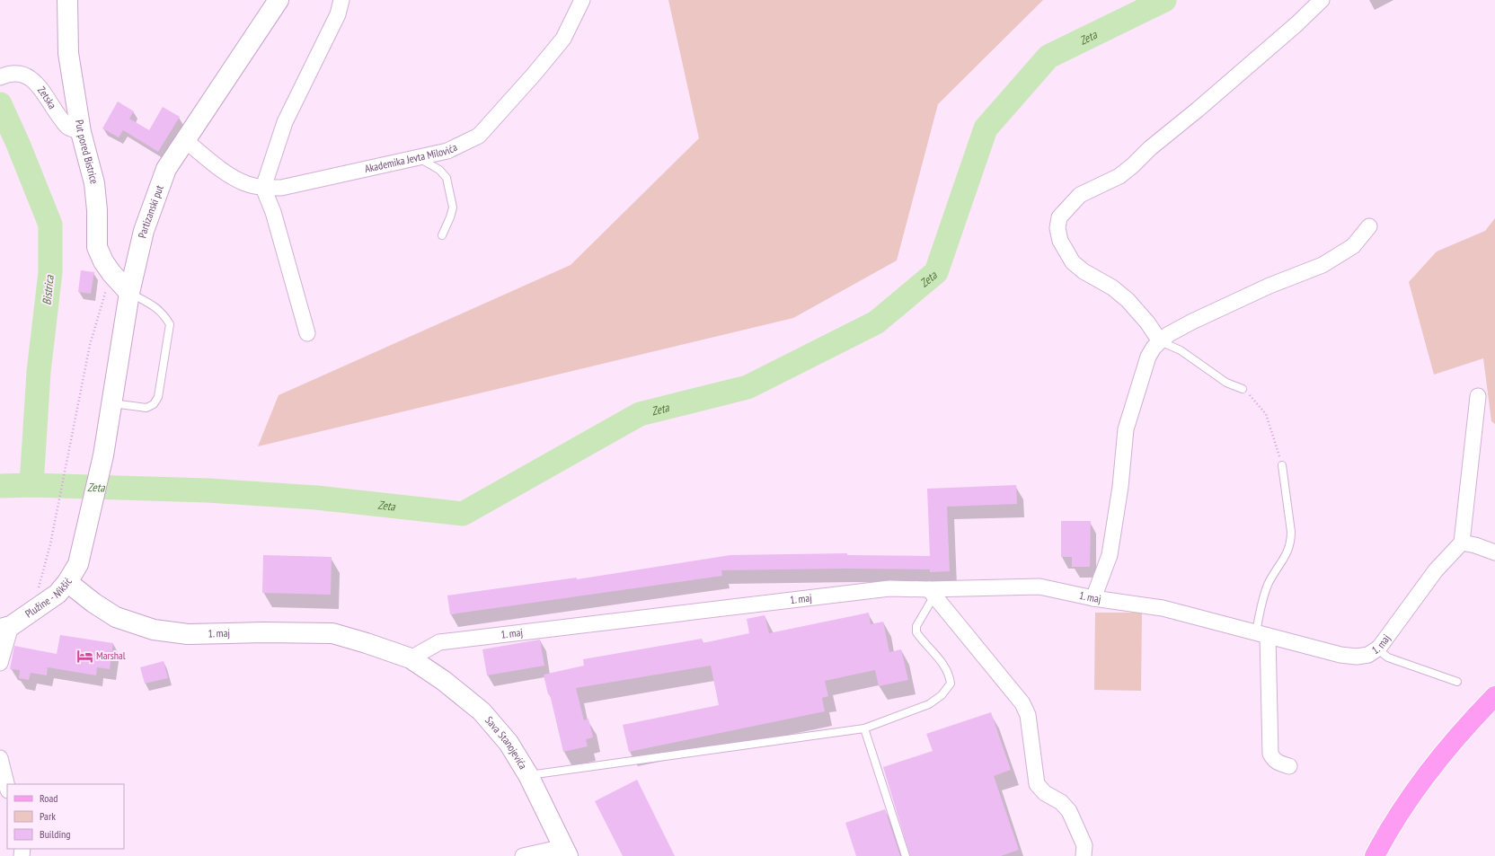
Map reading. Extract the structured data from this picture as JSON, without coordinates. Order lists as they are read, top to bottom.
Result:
{
  "streets": {
    "street": [
      "Zetska",
      "Put pored Bistrice",
      "Akademika Jevta Milovića",
      "Partizanski put",
      "Plužine - Nikšić",
      "1. maj",
      "Sava Stanojevića"
    ]
  },
  "crossings": [
    ["Zetska", "Put pored Bistrice"],
    ["Put pored Bistrice", "Partizanski put"],
    ["Akademika Jevta Milovića", "Partizanski put"],
    ["Partizanski put", "Plužine - Nikšić"],
    ["Plužine - Nikšić", "1. maj"],
    ["1. maj", "Sava Stanojevića"]
  ],
  "water": ["Zeta", "Bistrica"],
  "places": {
    "hotel": ["Marshal"]
  },
  "legend": ["Road", "Park", "Building"]
}
